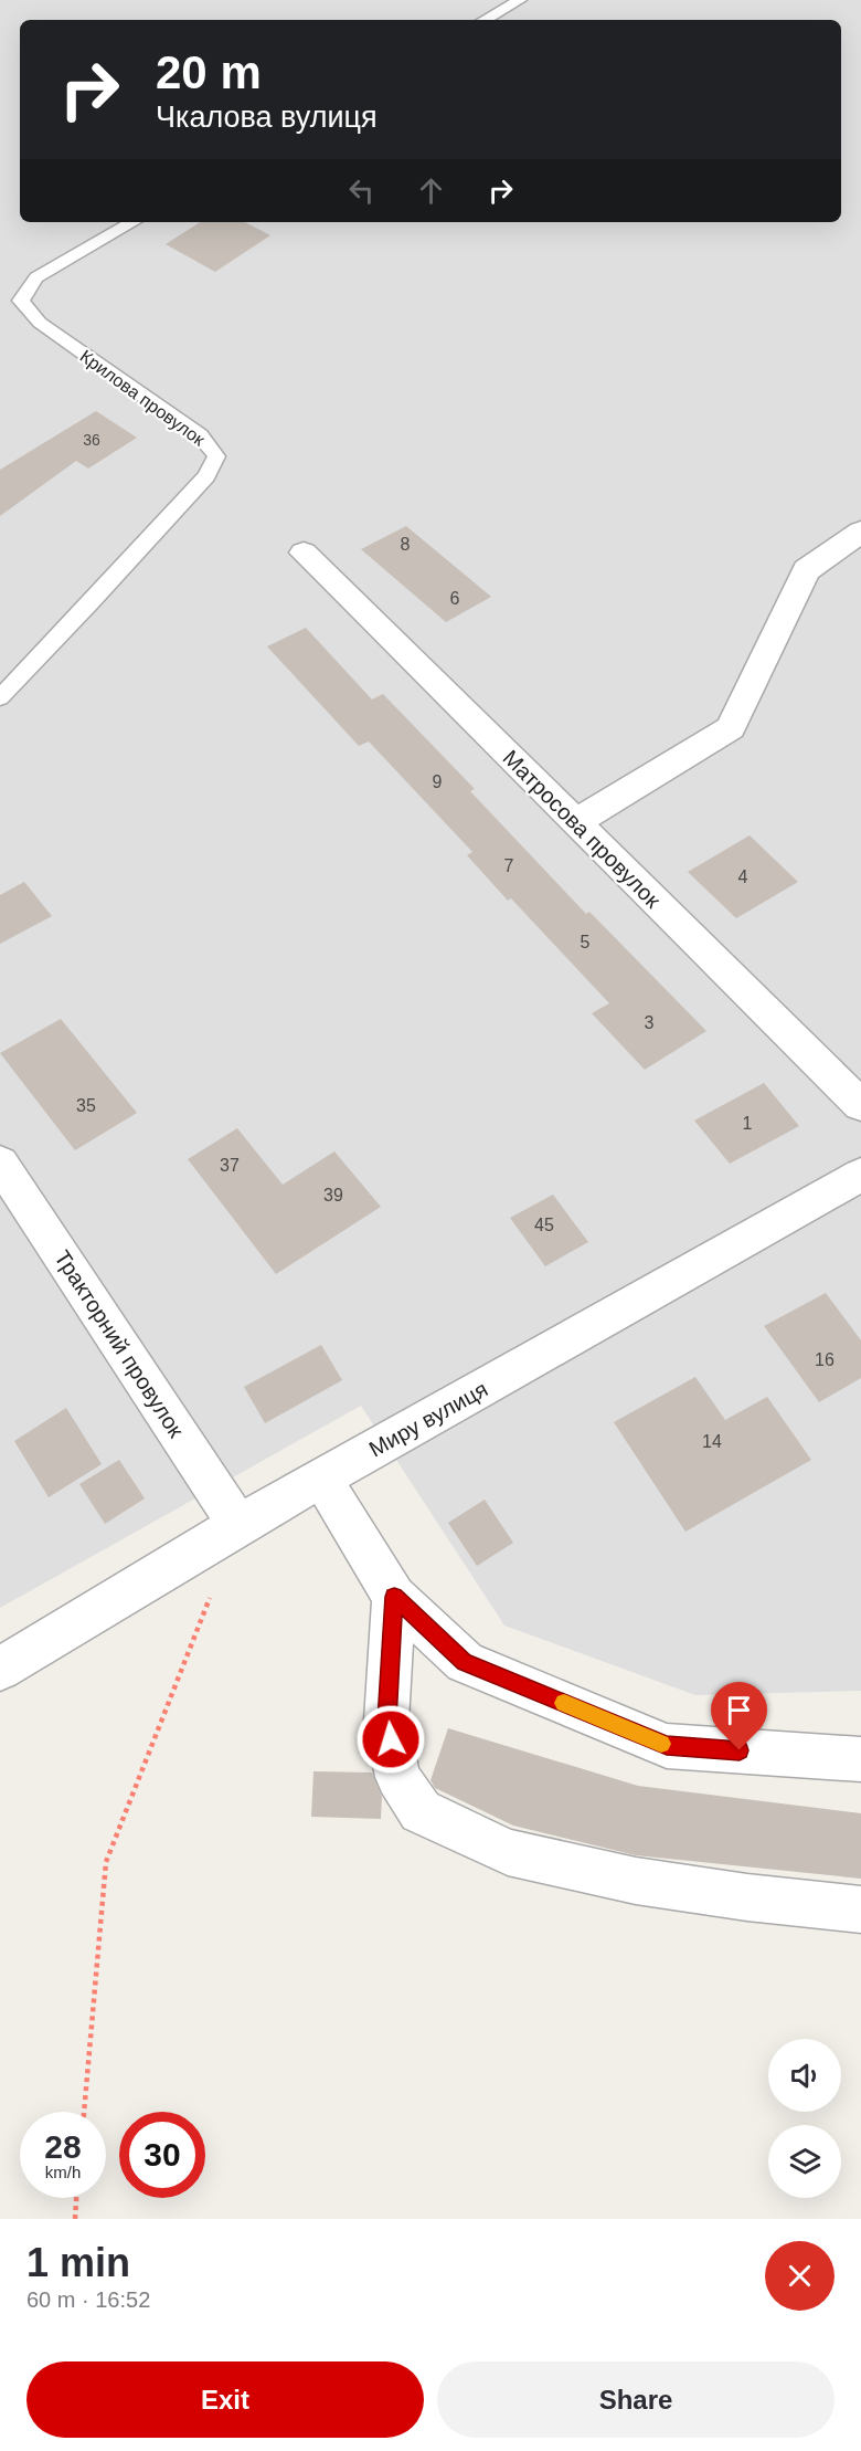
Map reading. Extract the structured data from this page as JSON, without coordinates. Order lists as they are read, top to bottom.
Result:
{
  "streets": {
    "street": ["Матросова провулок", "Тракторний провулок", "Миру вулиця"],
    "lane": ["Крилова провулок"]
  },
  "crossings": [
    ["Тракторний провулок", "Миру вулиця"]
  ],
  "house_numbers": [
    "36",
    "8",
    "6",
    "9",
    "7",
    "4",
    "5",
    "3",
    "35",
    "1",
    "37",
    "39",
    "45",
    "16",
    "14"
  ],
  "page": {
    "turn": ["20 m", "Чкалова вулиця"],
    "speed": "28 km/h",
    "limit": "30",
    "heading": ["1 min", "60 m · 16:52"],
    "buttons": ["Exit", "Share"]
  }
}
